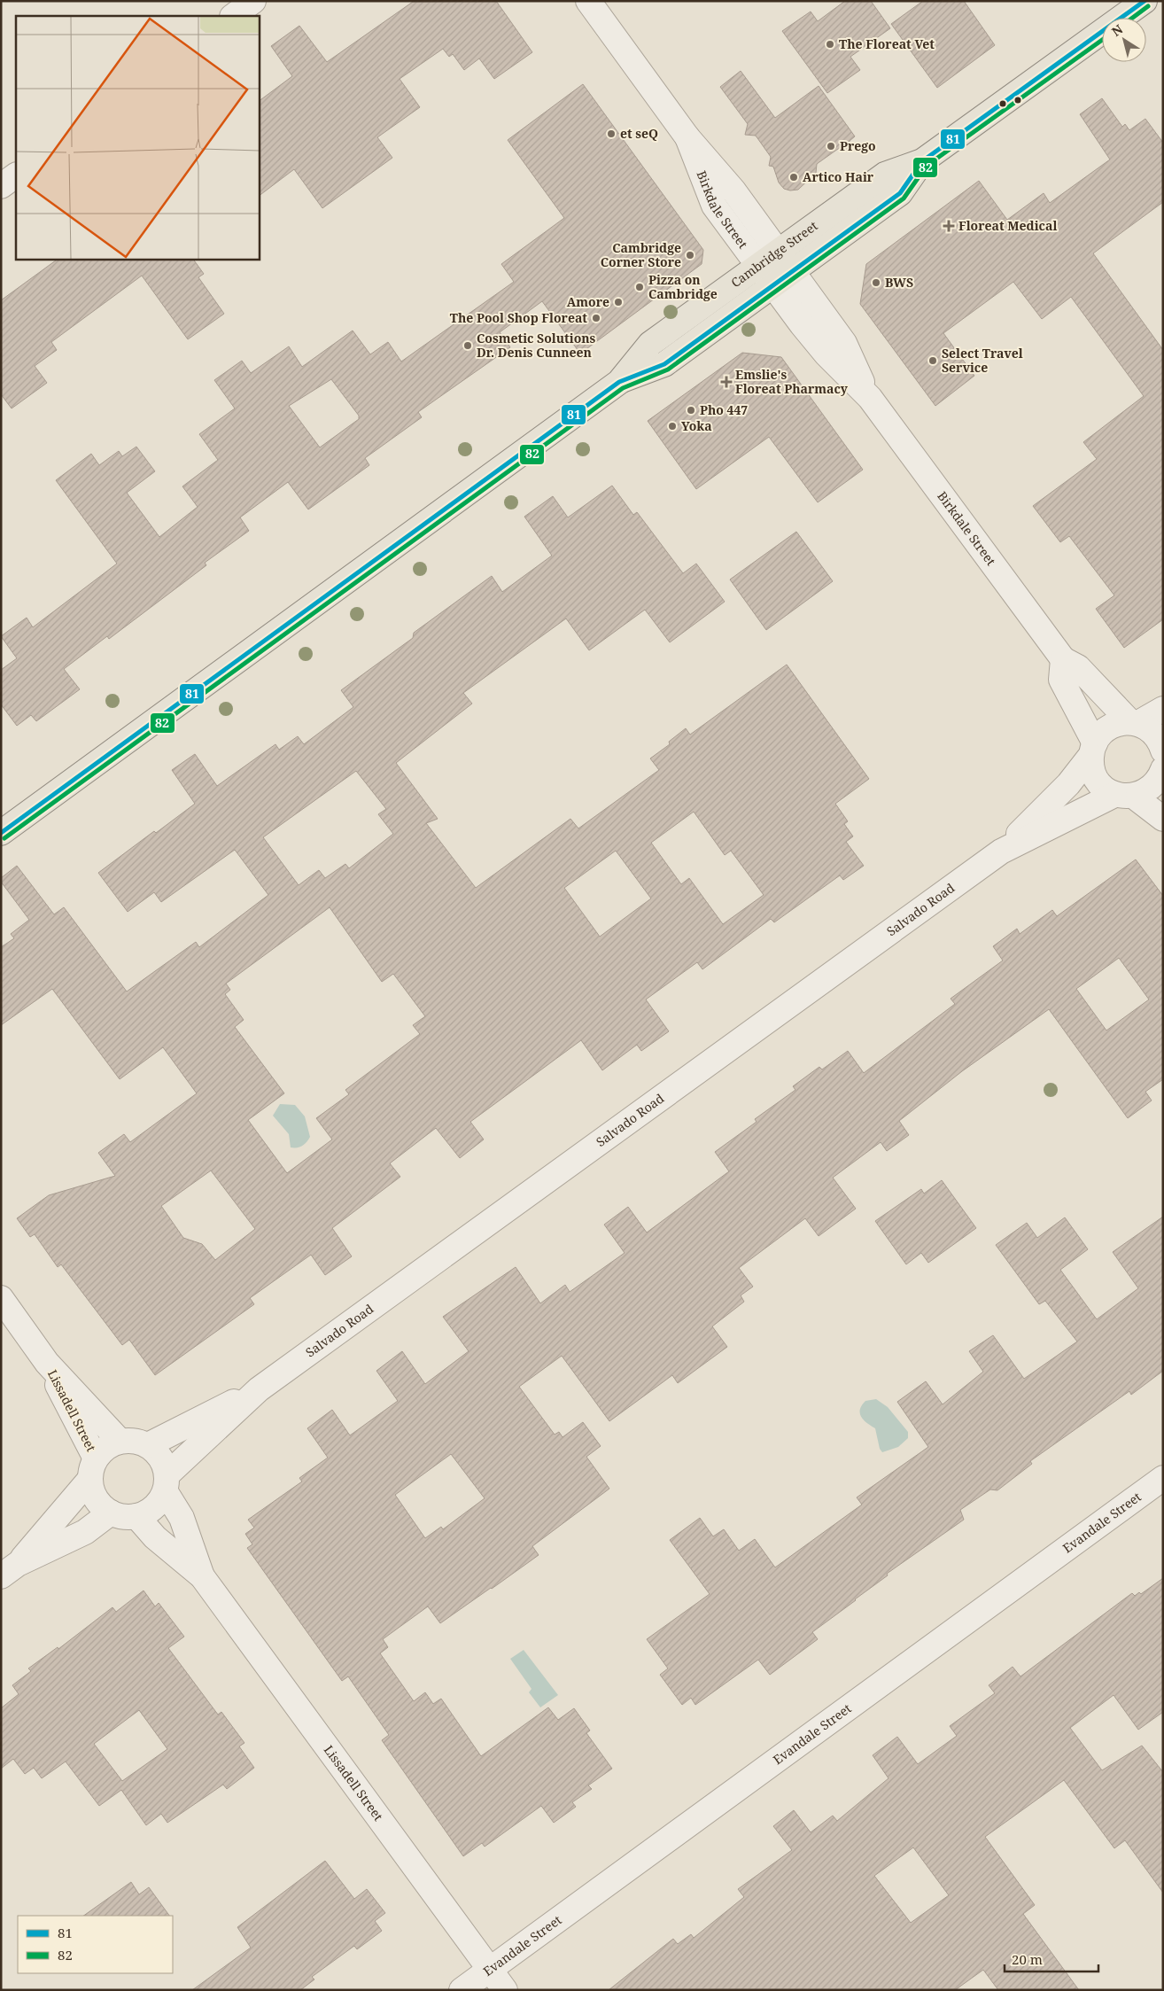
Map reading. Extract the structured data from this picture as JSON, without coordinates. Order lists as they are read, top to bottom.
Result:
{
  "streets": {
    "main road": ["Cambridge Street"],
    "street": [
      "Birkdale Street",
      "Salvado Road",
      "Lissadell Street",
      "Evandale Street"
    ]
  },
  "crossings": [
    ["Birkdale Street", "Cambridge Street"],
    ["Birkdale Street", "Salvado Road"],
    ["Salvado Road", "Lissadell Street"],
    ["Lissadell Street", "Evandale Street"]
  ],
  "places": {
    "other": [
      "The Floreat Vet",
      "et seQ",
      "Prego",
      "Artico Hair",
      "Cambridge Corner Store",
      "BWS",
      "Pizza on Cambridge",
      "Amore",
      "The Pool Shop Floreat",
      "Cosmetic Solutions Dr. Denis Cunneen",
      "Select Travel Service",
      "Pho 447",
      "Yoka"
    ],
    "health": ["Floreat Medical", "Emslie's Floreat Pharmacy"]
  },
  "lines": ["transit line 81", "transit line 82"],
  "legend": ["81", "82"],
  "scale_bar": "20 m",
  "north": "top left"
}
